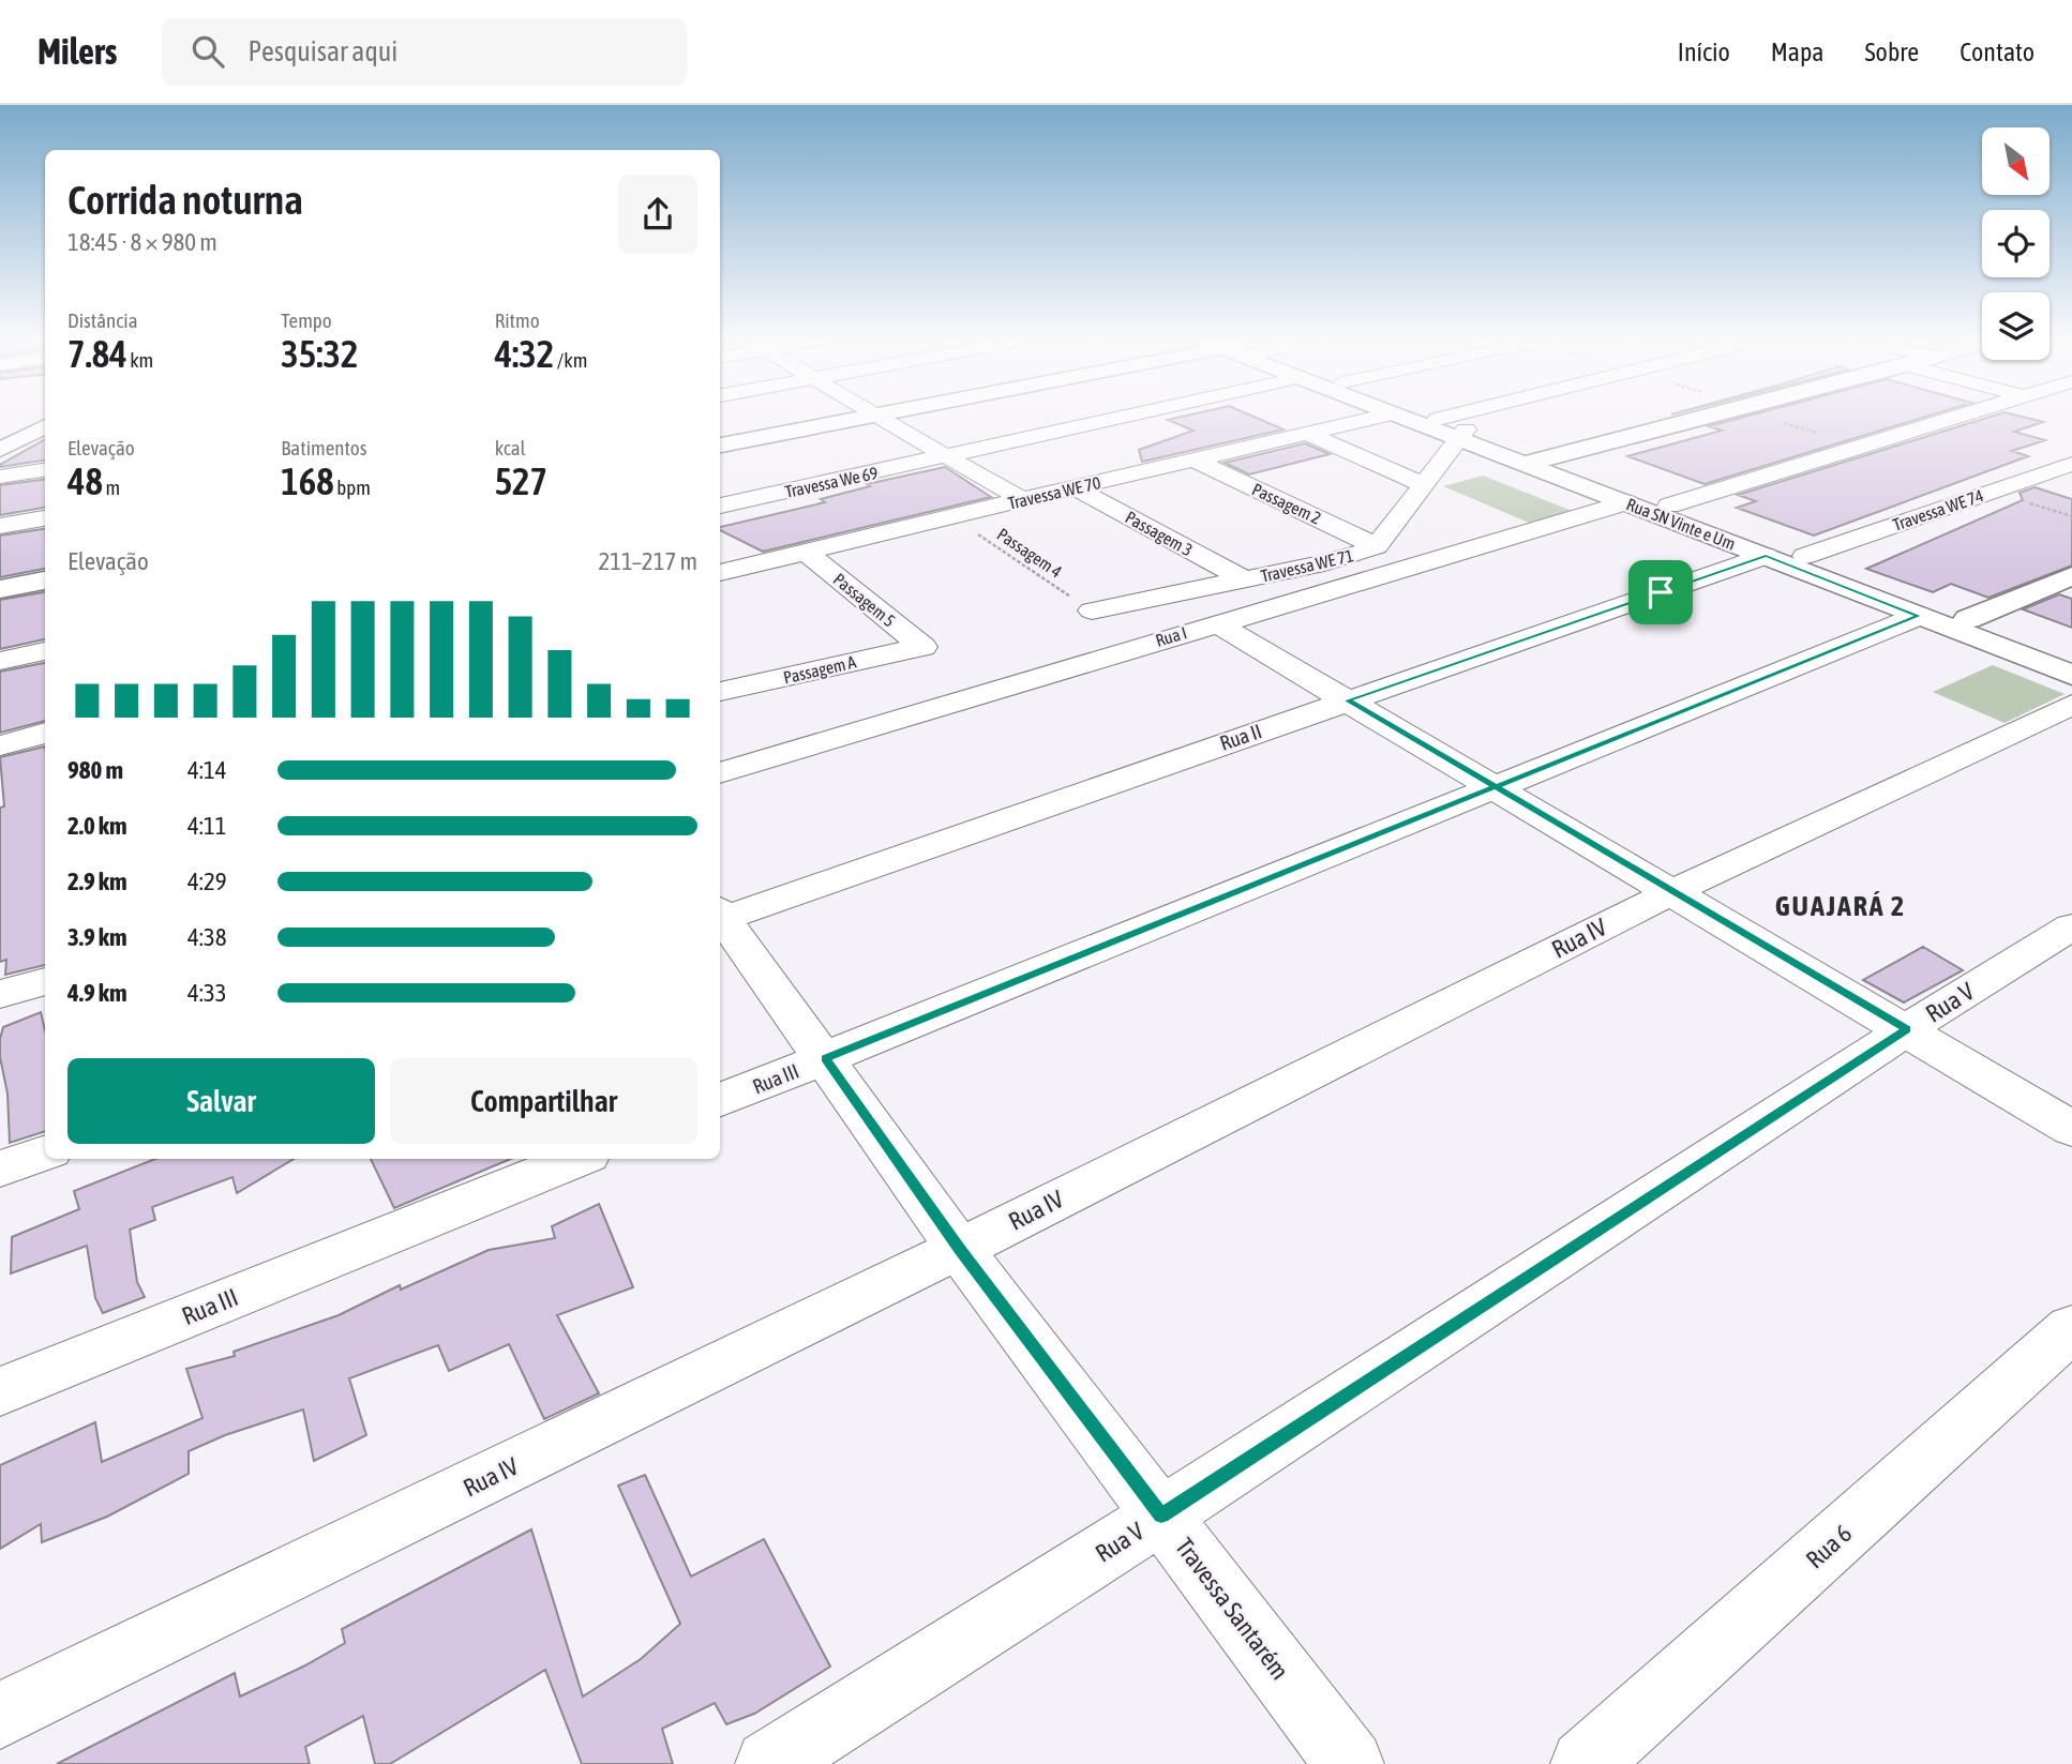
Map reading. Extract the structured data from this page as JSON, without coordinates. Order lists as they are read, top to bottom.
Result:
{
  "streets": {
    "main road": ["Rua SN Vinte e Um"],
    "street": [
      "Travessa We 69",
      "Travessa WE 70",
      "Passagem 2",
      "Travessa WE 74",
      "Passagem 3",
      "Travessa WE 71",
      "Passagem 5",
      "Rua I",
      "Passagem A",
      "Rua II",
      "Rua IV",
      "Rua V",
      "Rua III",
      "Rua 6",
      "Travessa Santarém"
    ],
    "path": ["Passagem 4"]
  },
  "crossings": [
    ["Travessa WE 70", "Passagem 2"],
    ["Travessa WE 70", "Passagem 3"],
    ["Travessa WE 70", "Passagem 4"],
    ["Travessa WE 70", "Passagem 5"],
    ["Passagem 2", "Travessa WE 71"],
    ["Travessa WE 74", "Rua SN Vinte e Um"],
    ["Rua SN Vinte e Um", "Travessa WE 71"],
    ["Rua SN Vinte e Um", "Rua I"],
    ["Rua SN Vinte e Um", "Rua II"],
    ["Rua SN Vinte e Um", "Rua III"],
    ["Passagem 3", "Travessa WE 71"],
    ["Passagem 4", "Travessa WE 71"],
    ["Passagem 5", "Passagem A"],
    ["Rua IV", "Travessa Santarém"],
    ["Rua V", "Travessa Santarém"],
    ["Rua III", "Travessa Santarém"]
  ],
  "districts": ["GUAJARÁ 2"],
  "north": "bottom right",
  "page": {
    "header": "Milers",
    "search": "Pesquisar aqui",
    "nav": [
      "Início",
      "Mapa",
      "Sobre",
      "Contato"
    ],
    "heading": ["Corrida noturna", "18:45 · 8 × 980 m"],
    "stats": [
      ["Distância", "7.84 km"],
      ["Tempo", "35:32"],
      ["Ritmo", "4:32 /km"],
      ["Elevação", "48 m"],
      ["Batimentos", "168 bpm"],
      ["kcal", "527"]
    ],
    "chart": ["Elevação", "211–217 m"],
    "list": [
      {
        "name": "980 m",
        "note": "4:14"
      },
      {
        "name": "2.0 km",
        "note": "4:11"
      },
      {
        "name": "2.9 km",
        "note": "4:29"
      },
      {
        "name": "3.9 km",
        "note": "4:38"
      },
      {
        "name": "4.9 km",
        "note": "4:33"
      }
    ],
    "buttons": ["Salvar", "Compartilhar"]
  }
}
